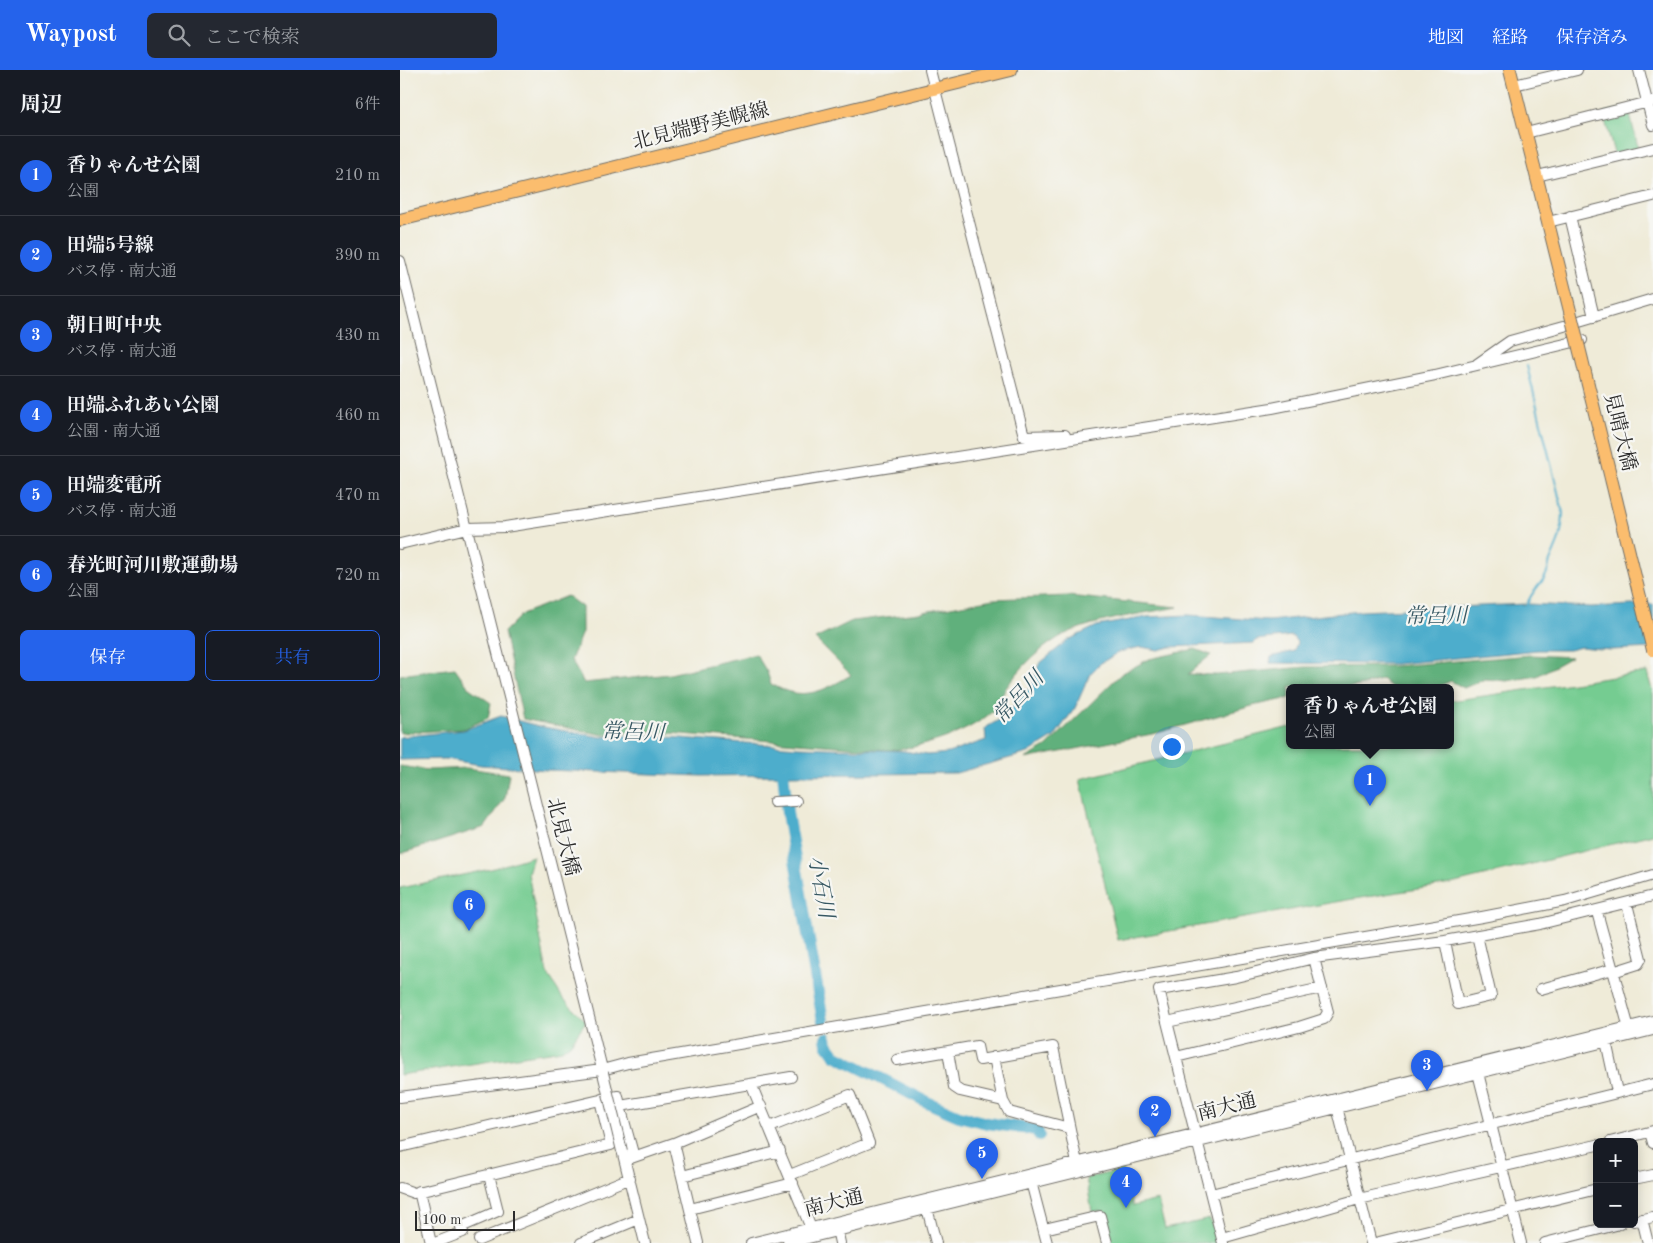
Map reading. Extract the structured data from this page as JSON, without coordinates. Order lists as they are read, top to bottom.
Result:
{
  "streets": {
    "main road": ["北見端野美幌線", "見晴大橋"],
    "street": ["北見大橋", "南大通"]
  },
  "water": ["常呂川", "小石川"],
  "scale_bar": "100 m",
  "page": {
    "header": "Waypost",
    "search": "ここで検索",
    "nav": ["地図", "経路", "保存済み"],
    "heading": ["周辺", "6件"],
    "list": [
      {
        "mark": "1",
        "name": "香りゃんせ公園",
        "note": "公園",
        "value": "210 m"
      },
      {
        "mark": "2",
        "name": "田端5号線",
        "note": "バス停 · 南大通",
        "value": "390 m"
      },
      {
        "mark": "3",
        "name": "朝日町中央",
        "note": "バス停 · 南大通",
        "value": "430 m"
      },
      {
        "mark": "4",
        "name": "田端ふれあい公園",
        "note": "公園 · 南大通",
        "value": "460 m"
      },
      {
        "mark": "5",
        "name": "田端変電所",
        "note": "バス停 · 南大通",
        "value": "470 m"
      },
      {
        "mark": "6",
        "name": "春光町河川敷運動場",
        "note": "公園",
        "value": "720 m"
      }
    ],
    "buttons": ["保存", "共有"],
    "popup": ["香りゃんせ公園", "公園"],
    "pins": [
      "1",
      "6",
      "3",
      "2",
      "5",
      "4"
    ],
    "map_buttons": ["+", "−"],
    "scale": "100 m"
  }
}
